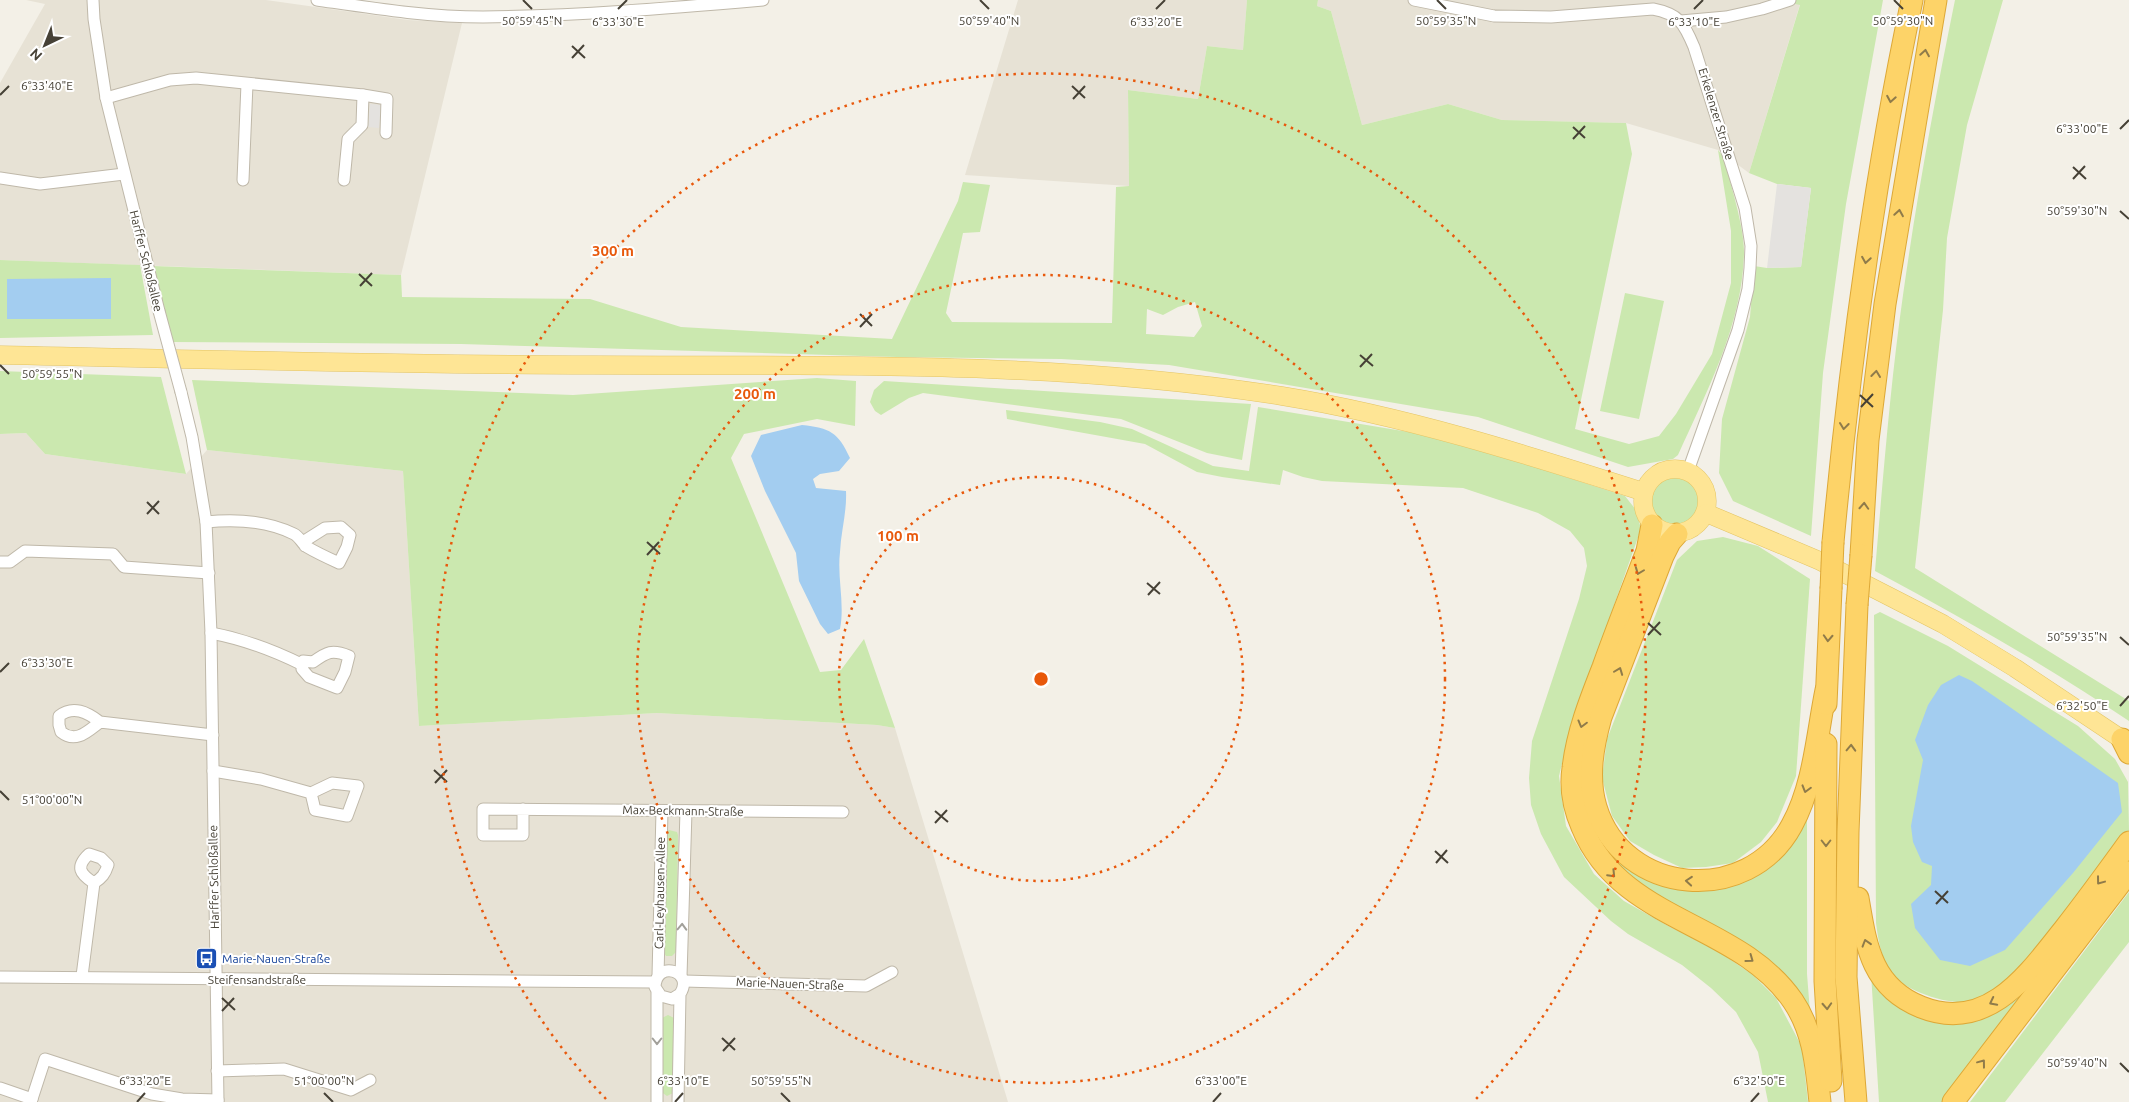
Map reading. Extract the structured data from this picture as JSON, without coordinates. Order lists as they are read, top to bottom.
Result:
{
  "streets": {
    "street": [
      "Erkelenzer Straße",
      "Harffer Schloßallee",
      "Max-Beckmann-Straße",
      "Carl-Leyhausen-Allee",
      "Steifensandstraße",
      "Marie-Nauen-Straße"
    ]
  },
  "crossings": [
    ["Harffer Schloßallee", "Steifensandstraße"],
    ["Max-Beckmann-Straße", "Carl-Leyhausen-Allee"],
    ["Carl-Leyhausen-Allee", "Steifensandstraße"],
    ["Carl-Leyhausen-Allee", "Marie-Nauen-Straße"],
    ["Steifensandstraße", "Marie-Nauen-Straße"]
  ],
  "places": {
    "bus stop": ["Marie-Nauen-Straße"]
  },
  "north": "bottom left",
  "coordinates": [
    "50°59'45\"N",
    "50°59'40\"N",
    "50°59'35\"N",
    "50°59'30\"N",
    "6°33'30\"E",
    "6°33'20\"E",
    "6°33'10\"E",
    "6°33'40\"E",
    "6°33'00\"E",
    "50°59'55\"N",
    "6°32'50\"E",
    "51°00'00\"N"
  ],
  "rings": ["300 m", "200 m", "100 m"]
}
